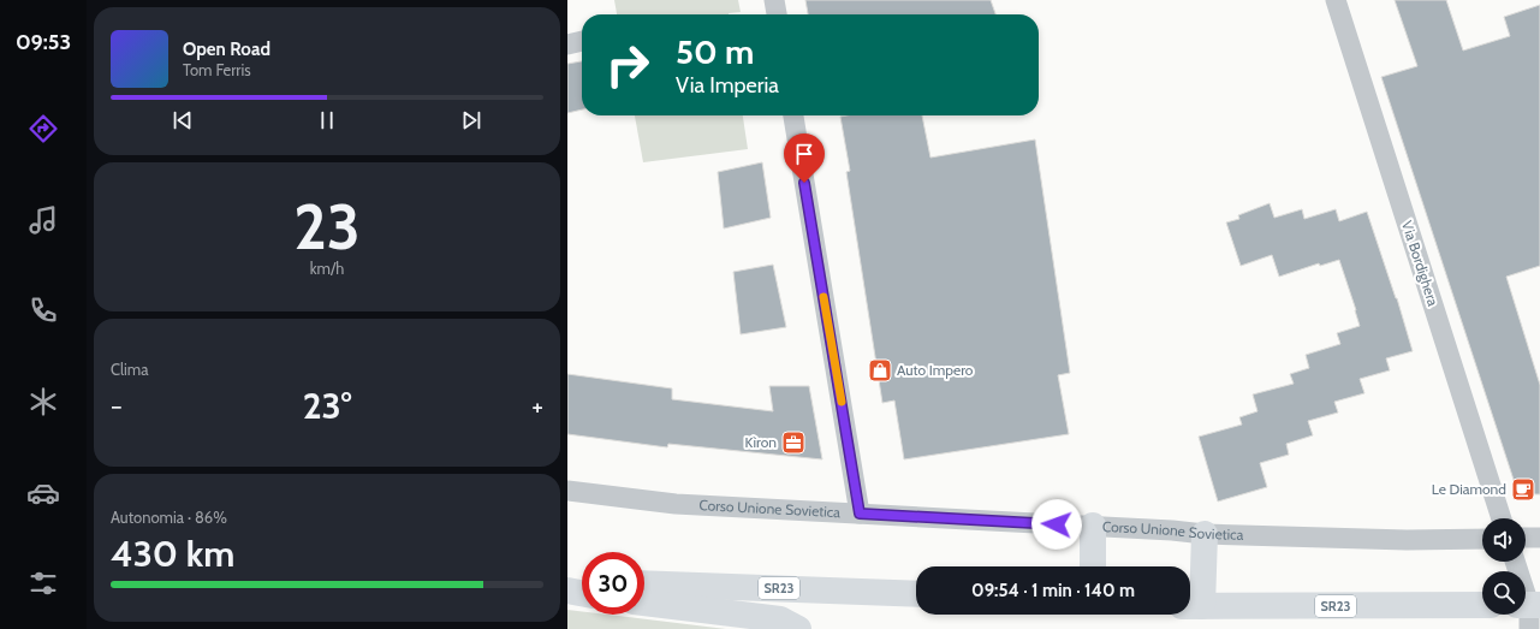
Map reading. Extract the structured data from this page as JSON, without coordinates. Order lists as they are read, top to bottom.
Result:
{
  "streets": {
    "main road": ["SR23"],
    "street": ["Via Bordighera", "Corso Unione Sovietica"]
  },
  "places": {
    "shop": ["Auto Impero"],
    "office": ["Kìron"],
    "cafe": ["Le Diamond"]
  },
  "page": {
    "tabs": "09:53",
    "turn": ["50 m", "Via Imperia"],
    "song": ["Open Road", "Tom Ferris"],
    "tile": [
      ["23", "km/h"],
      "Clima",
      ["Autonomia · 86%", "430 km"]
    ],
    "heat": ["−", "23°", "+"],
    "limit": "30",
    "trip": "09:54 · 1 min · 140 m"
  }
}
